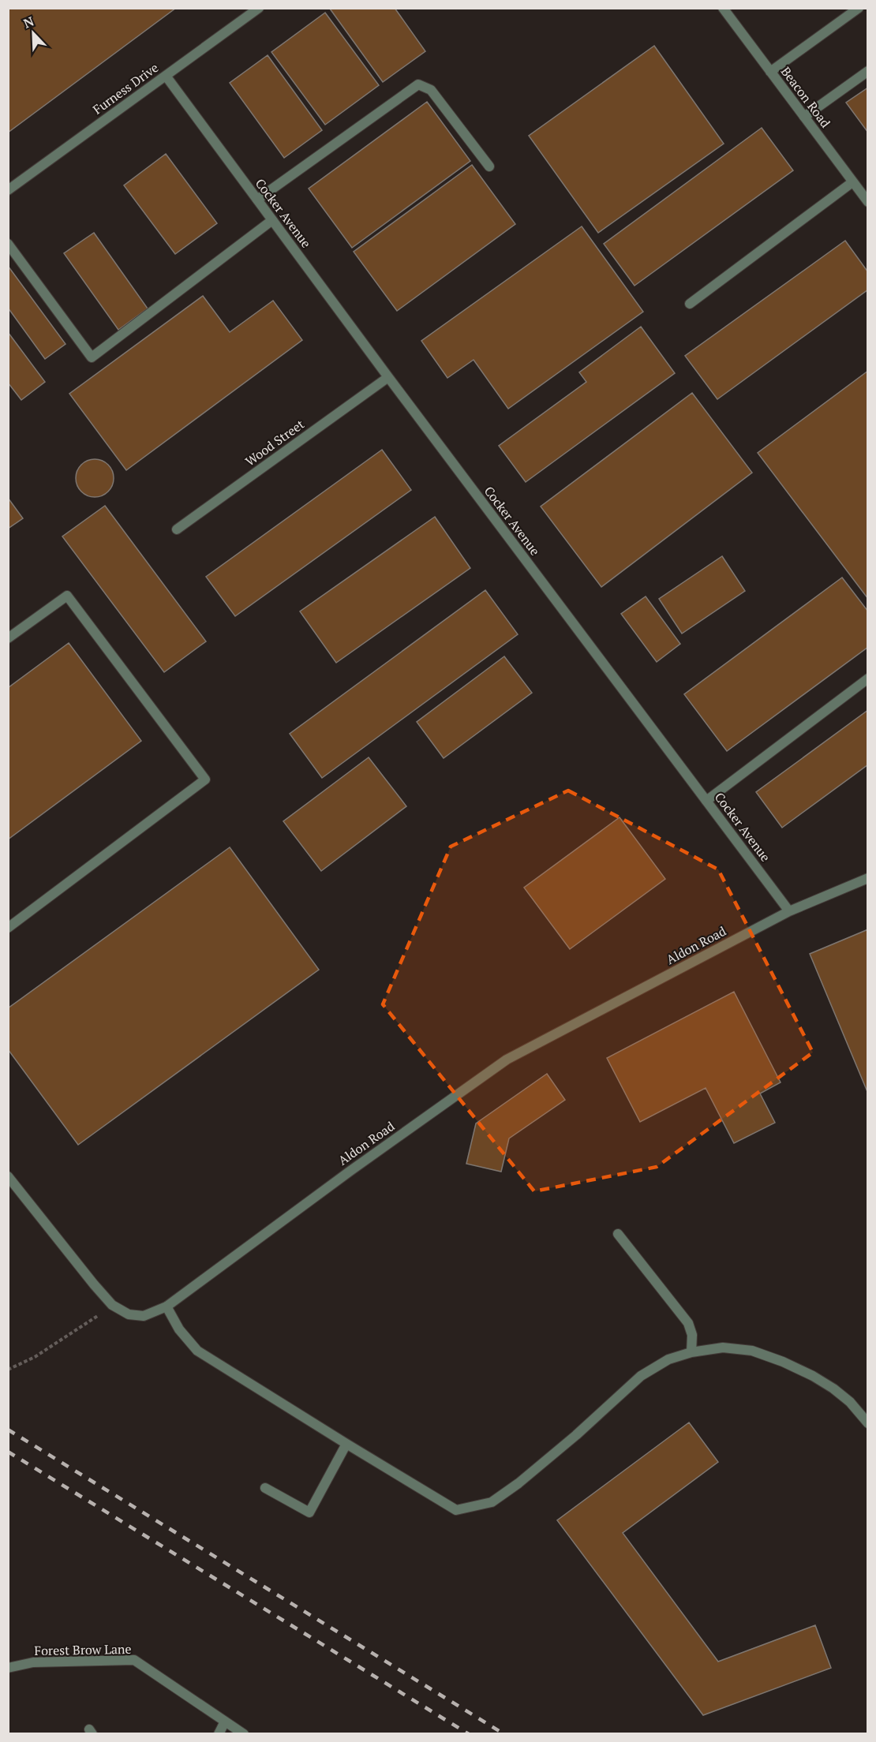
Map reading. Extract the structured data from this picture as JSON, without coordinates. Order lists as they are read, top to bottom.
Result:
{
  "streets": {
    "street": [
      "Furness Drive",
      "Beacon Road",
      "Cocker Avenue",
      "Wood Street",
      "Aldon Road",
      "Forest Brow Lane"
    ]
  },
  "crossings": [
    ["Furness Drive", "Cocker Avenue"],
    ["Cocker Avenue", "Wood Street"],
    ["Cocker Avenue", "Aldon Road"]
  ],
  "north": "top left"
}
